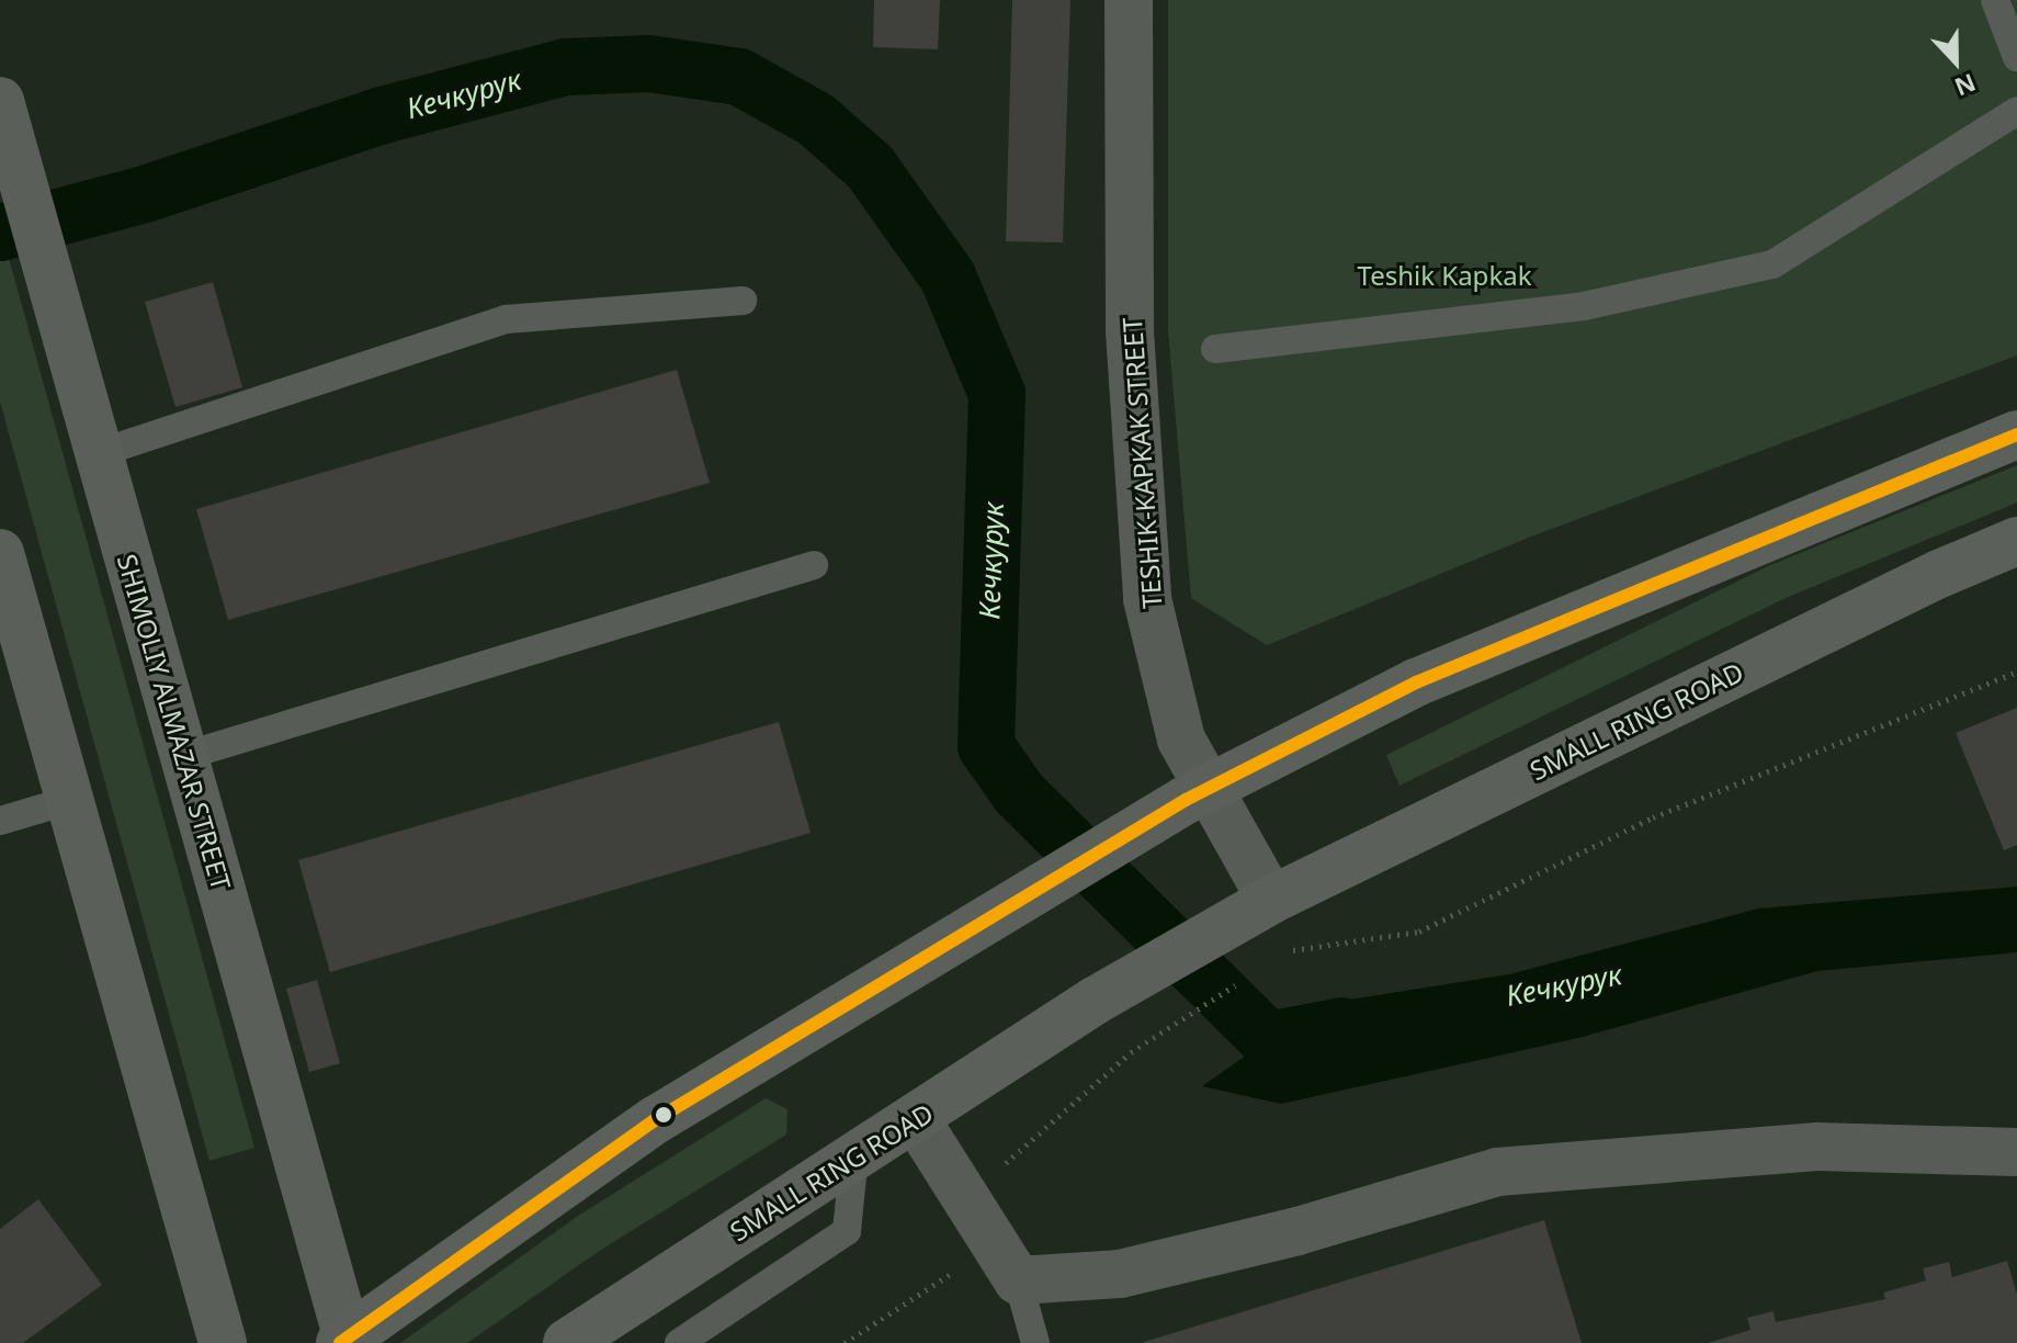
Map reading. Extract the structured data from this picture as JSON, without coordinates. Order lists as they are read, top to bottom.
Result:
{
  "streets": {
    "highway": ["SMALL RING ROAD"],
    "main road": ["SHIMOLIY ALMAZAR STREET"],
    "street": ["TESHIK-KAPKAK STREET"]
  },
  "crossings": [
    ["TESHIK-KAPKAK STREET", "SMALL RING ROAD"]
  ],
  "water": ["Кечкурук"],
  "parks": ["Teshik Kapkak"],
  "north": "bottom"
}
